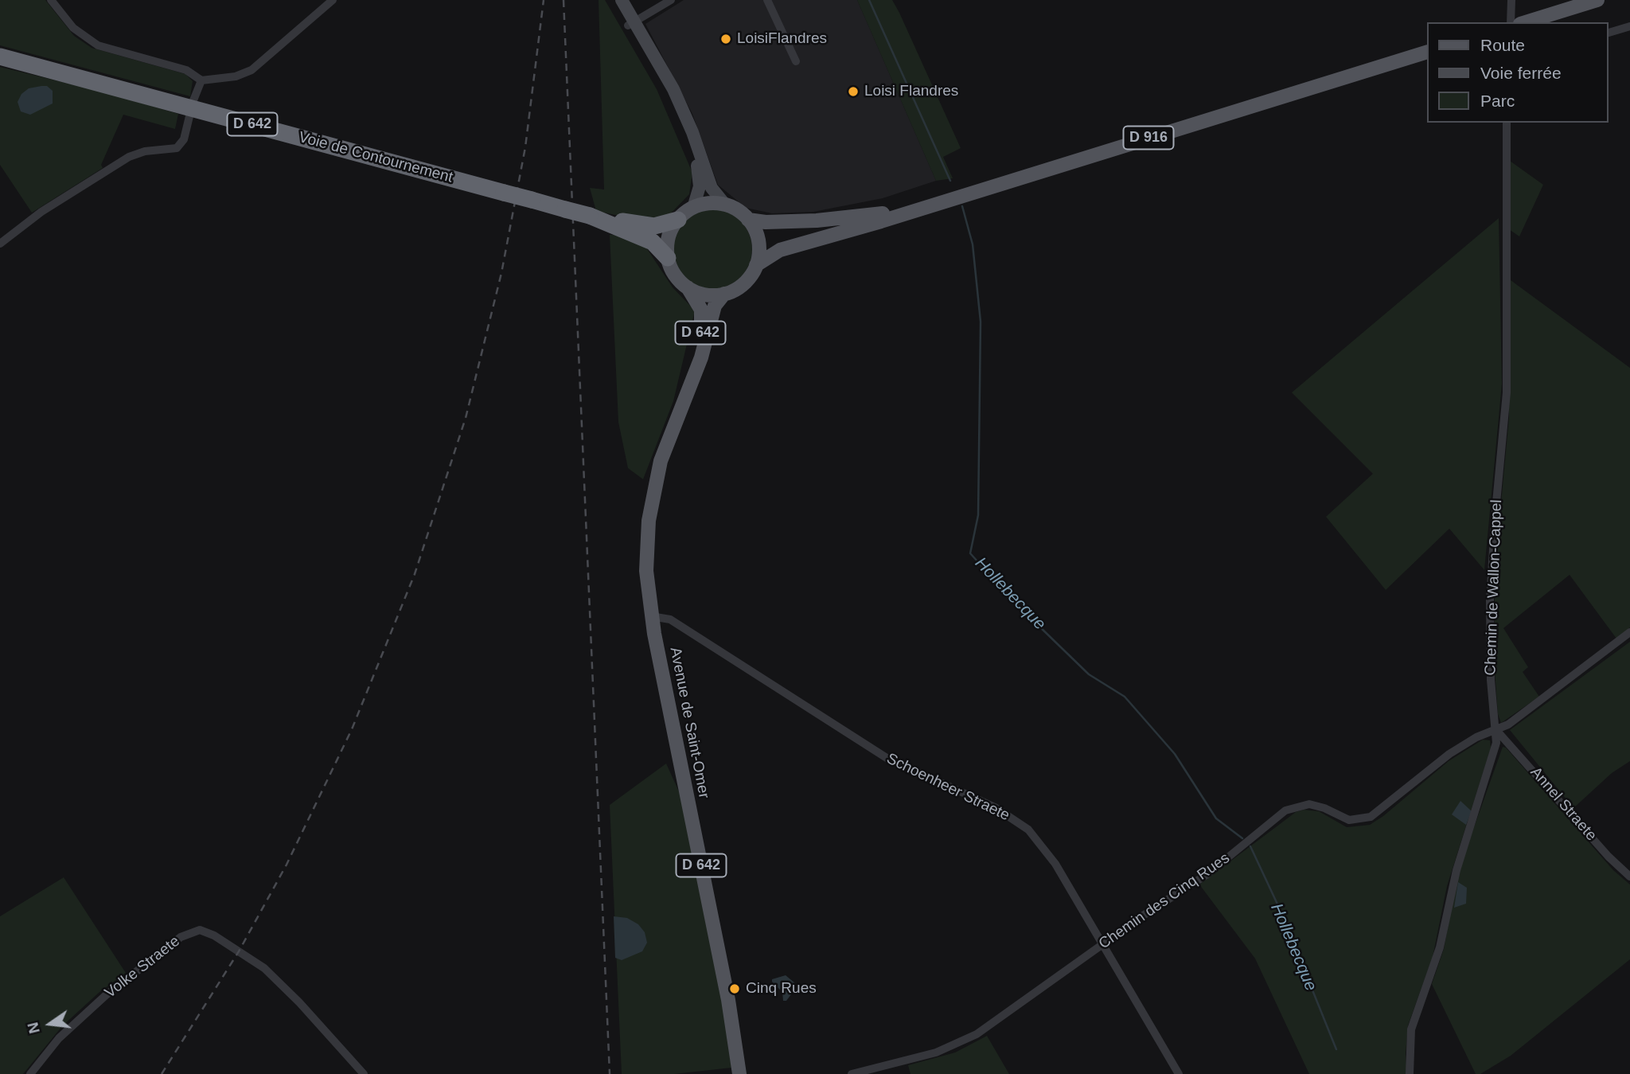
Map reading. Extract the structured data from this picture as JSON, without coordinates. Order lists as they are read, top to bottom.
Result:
{
  "streets": {
    "highway": ["D 642", "Voie de Contournement"],
    "main road": ["D 916", "Avenue de Saint-Omer"],
    "street": [
      "Chemin de Wallon-Cappel",
      "Schoenheer Straete",
      "Annel Straete",
      "Chemin des Cinq Rues",
      "Volke Straete"
    ]
  },
  "crossings": [
    ["D 916", "Voie de Contournement"],
    ["D 916", "Avenue de Saint-Omer"],
    ["Voie de Contournement", "Avenue de Saint-Omer"],
    ["Chemin de Wallon-Cappel", "Annel Straete"],
    ["Chemin de Wallon-Cappel", "Chemin des Cinq Rues"],
    ["Avenue de Saint-Omer", "Schoenheer Straete"],
    ["Schoenheer Straete", "Chemin des Cinq Rues"],
    ["Annel Straete", "Chemin des Cinq Rues"]
  ],
  "water": ["Hollebecque"],
  "places": ["LoisiFlandres", "Loisi Flandres", "Cinq Rues"],
  "legend": ["Route", "Voie ferrée", "Parc"],
  "north": "left"
}
